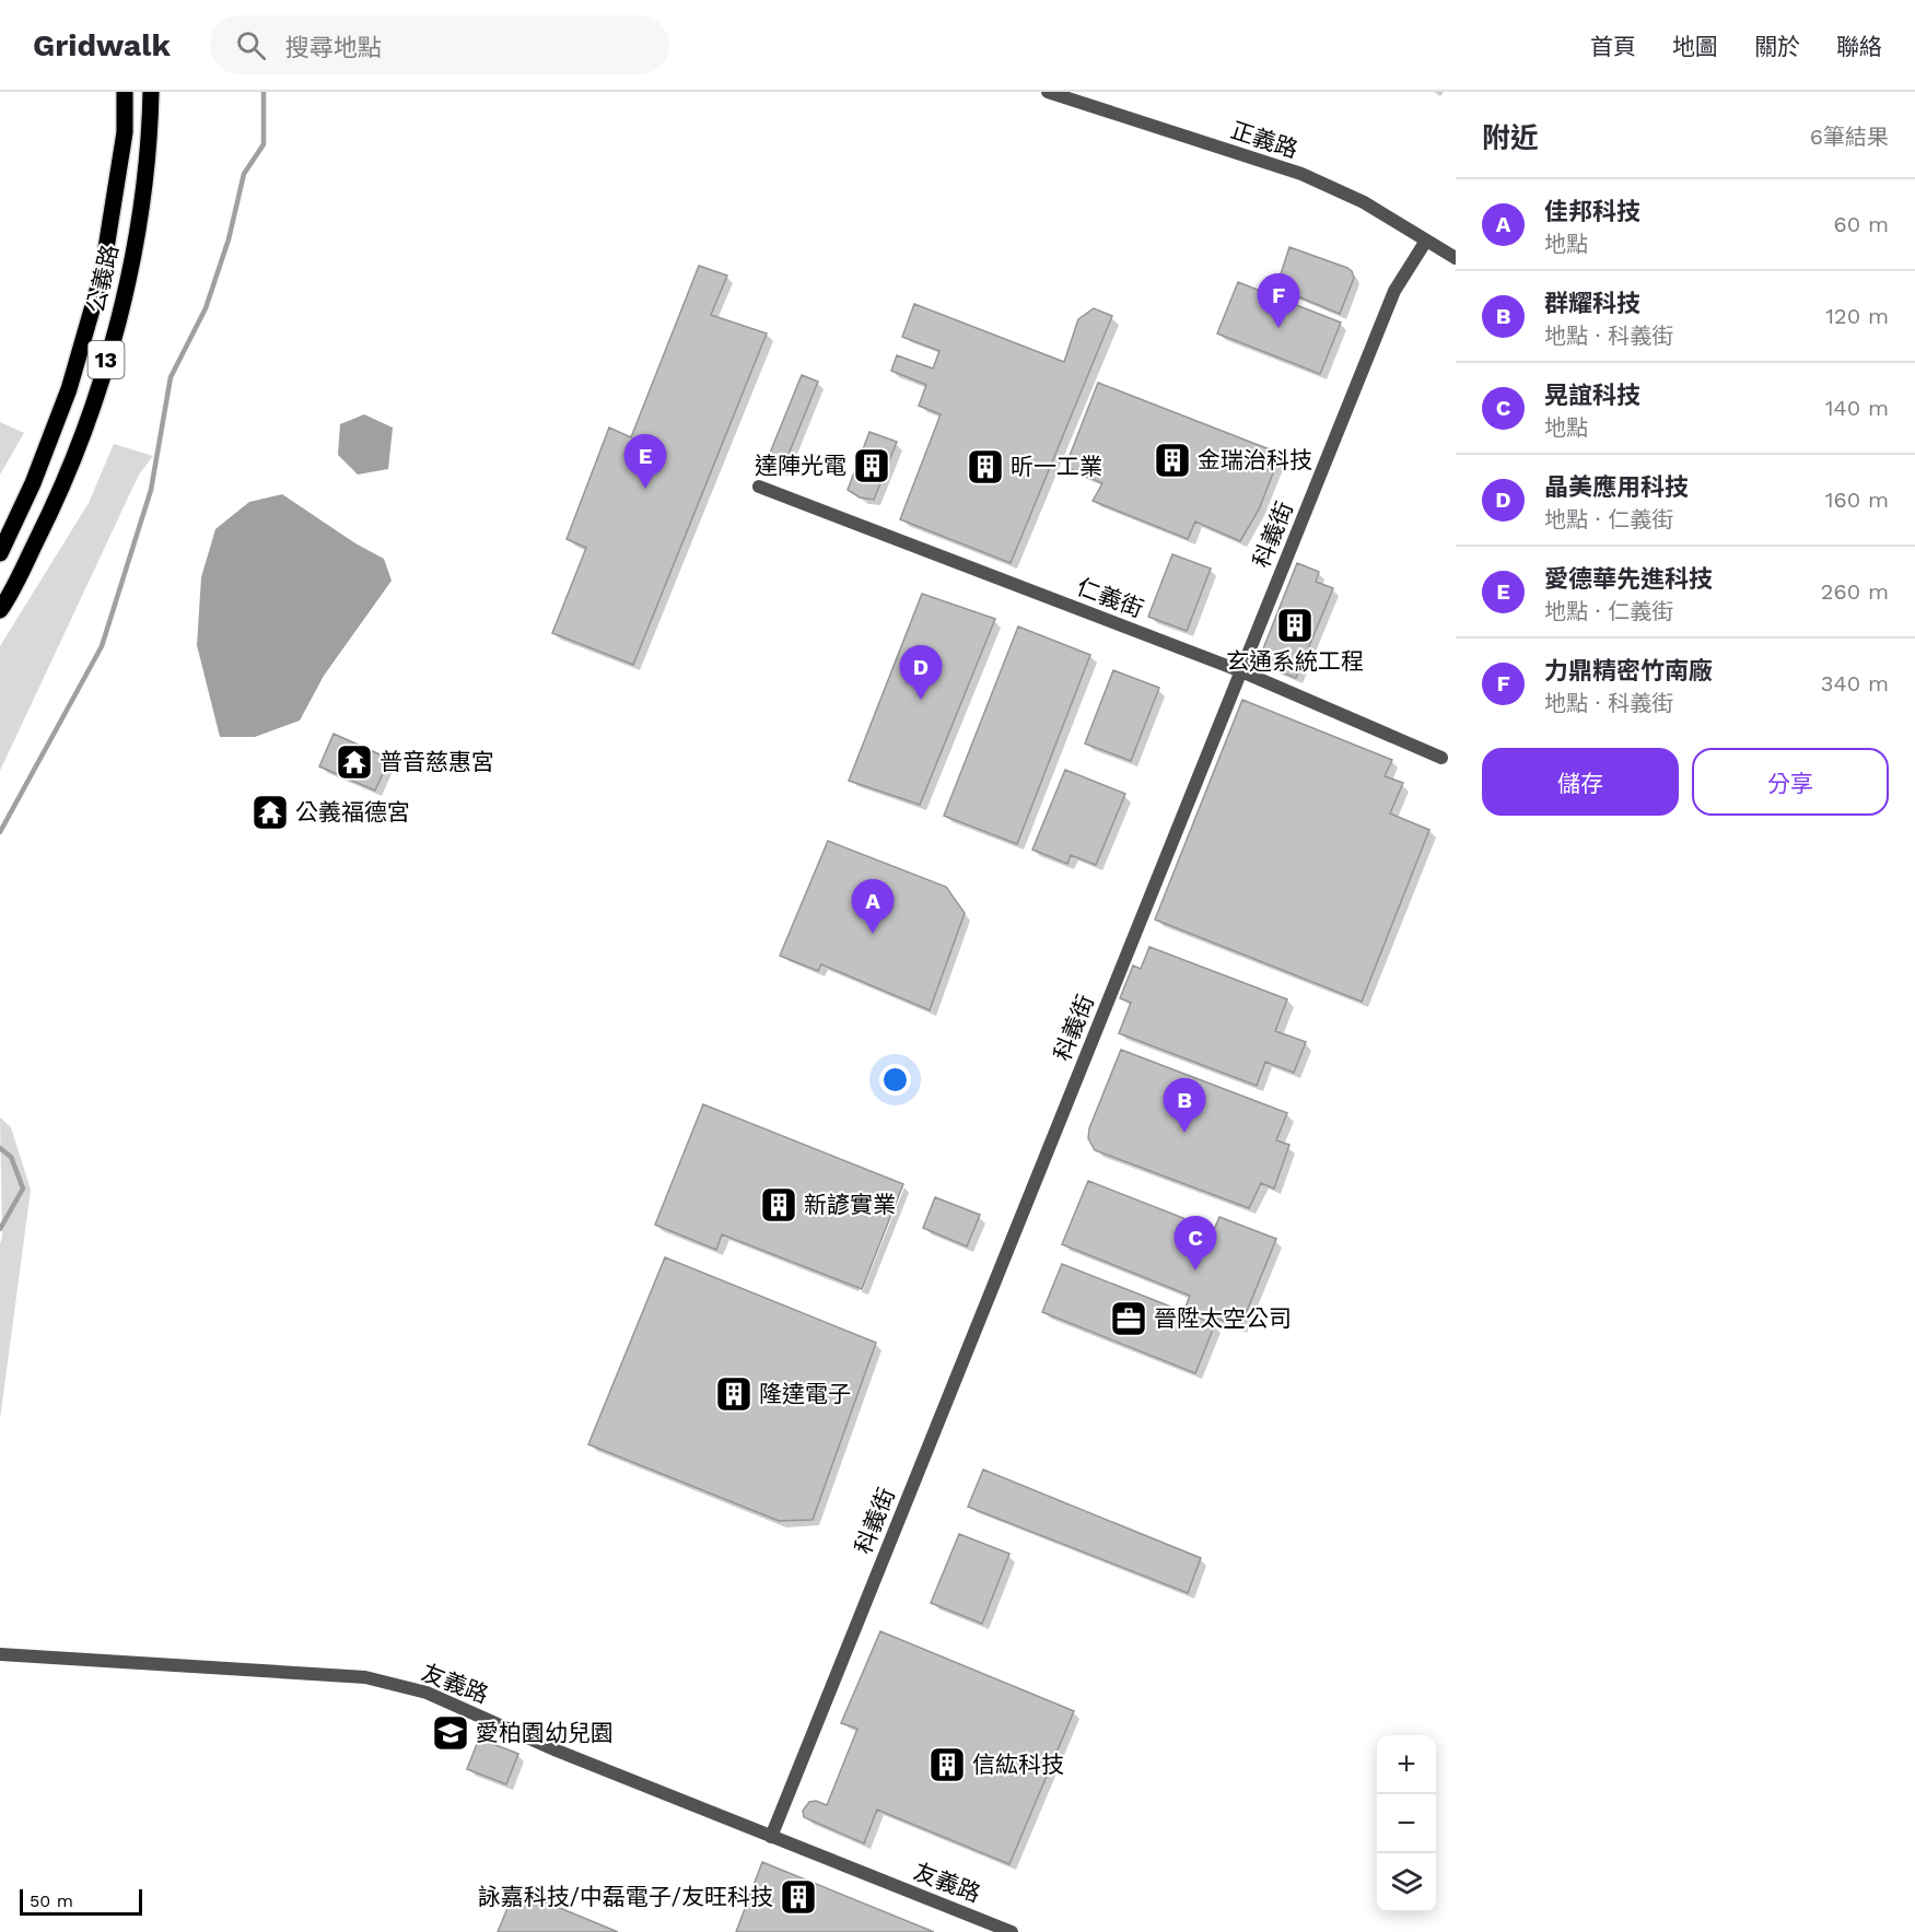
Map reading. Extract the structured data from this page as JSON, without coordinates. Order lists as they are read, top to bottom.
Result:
{
  "streets": {
    "main road": ["公義路", "13"],
    "street": [
      "正義路",
      "科義街",
      "仁義街",
      "友義路"
    ]
  },
  "crossings": [
    ["正義路", "科義街"],
    ["科義街", "仁義街"],
    ["科義街", "友義路"]
  ],
  "places": {
    "building": [
      "金瑞治科技",
      "達陣光電",
      "昕一工業",
      "玄通系統工程",
      "新諺實業",
      "隆達電子",
      "信紘科技",
      "詠嘉科技/中磊電子/友旺科技"
    ],
    "temple": ["普音慈惠宮", "公義福德宮"],
    "office": ["晉陞太空公司"],
    "school or university": ["愛柏園幼兒園"]
  },
  "scale_bar": "50 m",
  "page": {
    "header": "Gridwalk",
    "search": "搜尋地點",
    "nav": [
      "首頁",
      "地圖",
      "關於",
      "聯絡"
    ],
    "heading": ["附近", "6筆結果"],
    "list": [
      {
        "mark": "A",
        "name": "佳邦科技",
        "note": "地點",
        "value": "60 m"
      },
      {
        "mark": "B",
        "name": "群耀科技",
        "note": "地點 · 科義街",
        "value": "120 m"
      },
      {
        "mark": "C",
        "name": "晃誼科技",
        "note": "地點",
        "value": "140 m"
      },
      {
        "mark": "D",
        "name": "晶美應用科技",
        "note": "地點 · 仁義街",
        "value": "160 m"
      },
      {
        "mark": "E",
        "name": "愛德華先進科技",
        "note": "地點 · 仁義街",
        "value": "260 m"
      },
      {
        "mark": "F",
        "name": "力鼎精密竹南廠",
        "note": "地點 · 科義街",
        "value": "340 m"
      }
    ],
    "pins": [
      "F",
      "E",
      "D",
      "A",
      "B",
      "C"
    ],
    "buttons": ["儲存", "分享"],
    "map_buttons": ["+", "−"],
    "scale": "50 m"
  }
}
